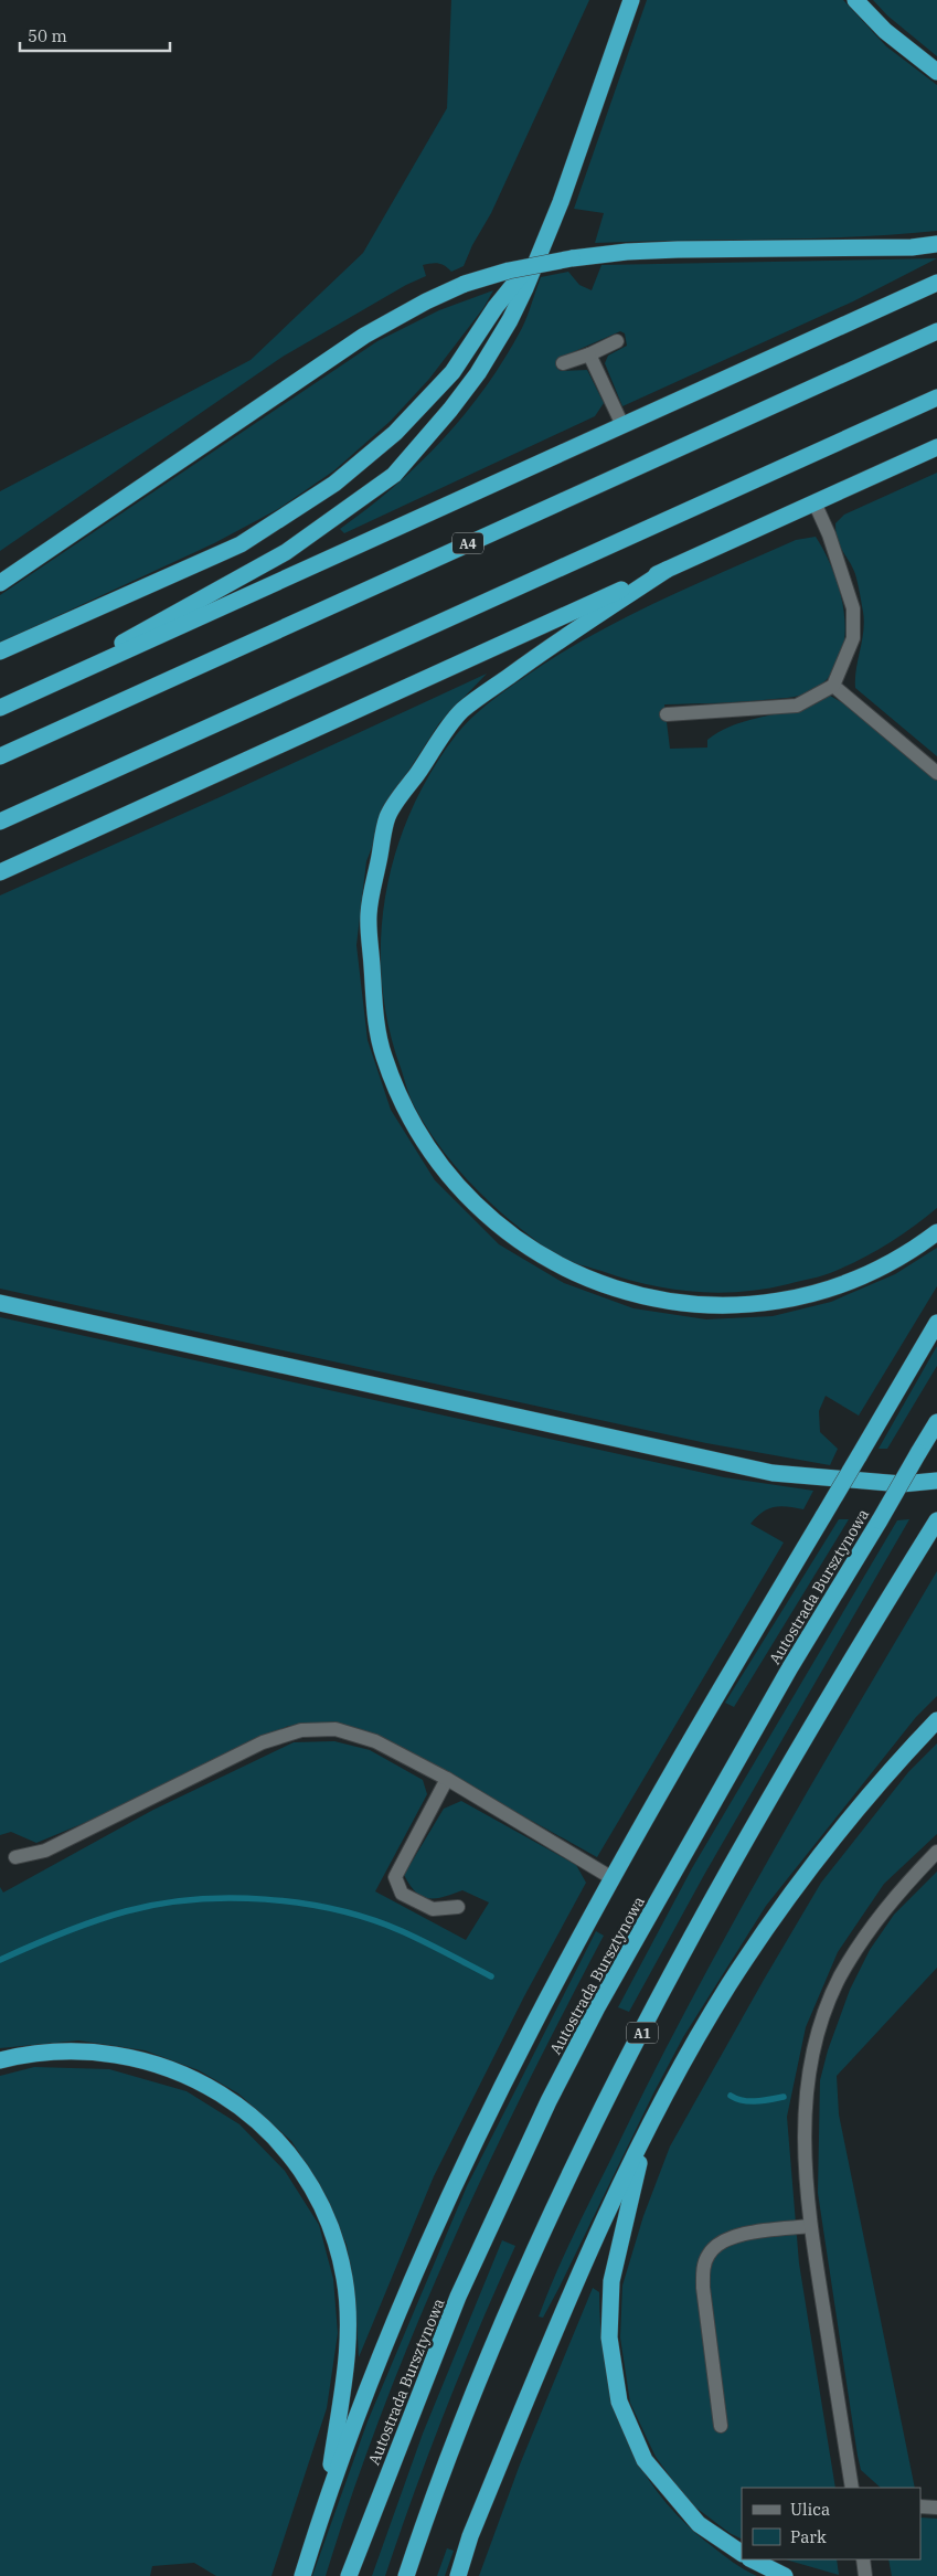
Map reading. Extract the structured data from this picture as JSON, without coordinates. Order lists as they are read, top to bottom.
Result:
{
  "streets": {
    "highway": ["A4", "Autostrada Bursztynowa", "A1"]
  },
  "legend": ["Ulica", "Park"],
  "scale_bar": "50 m"
}
